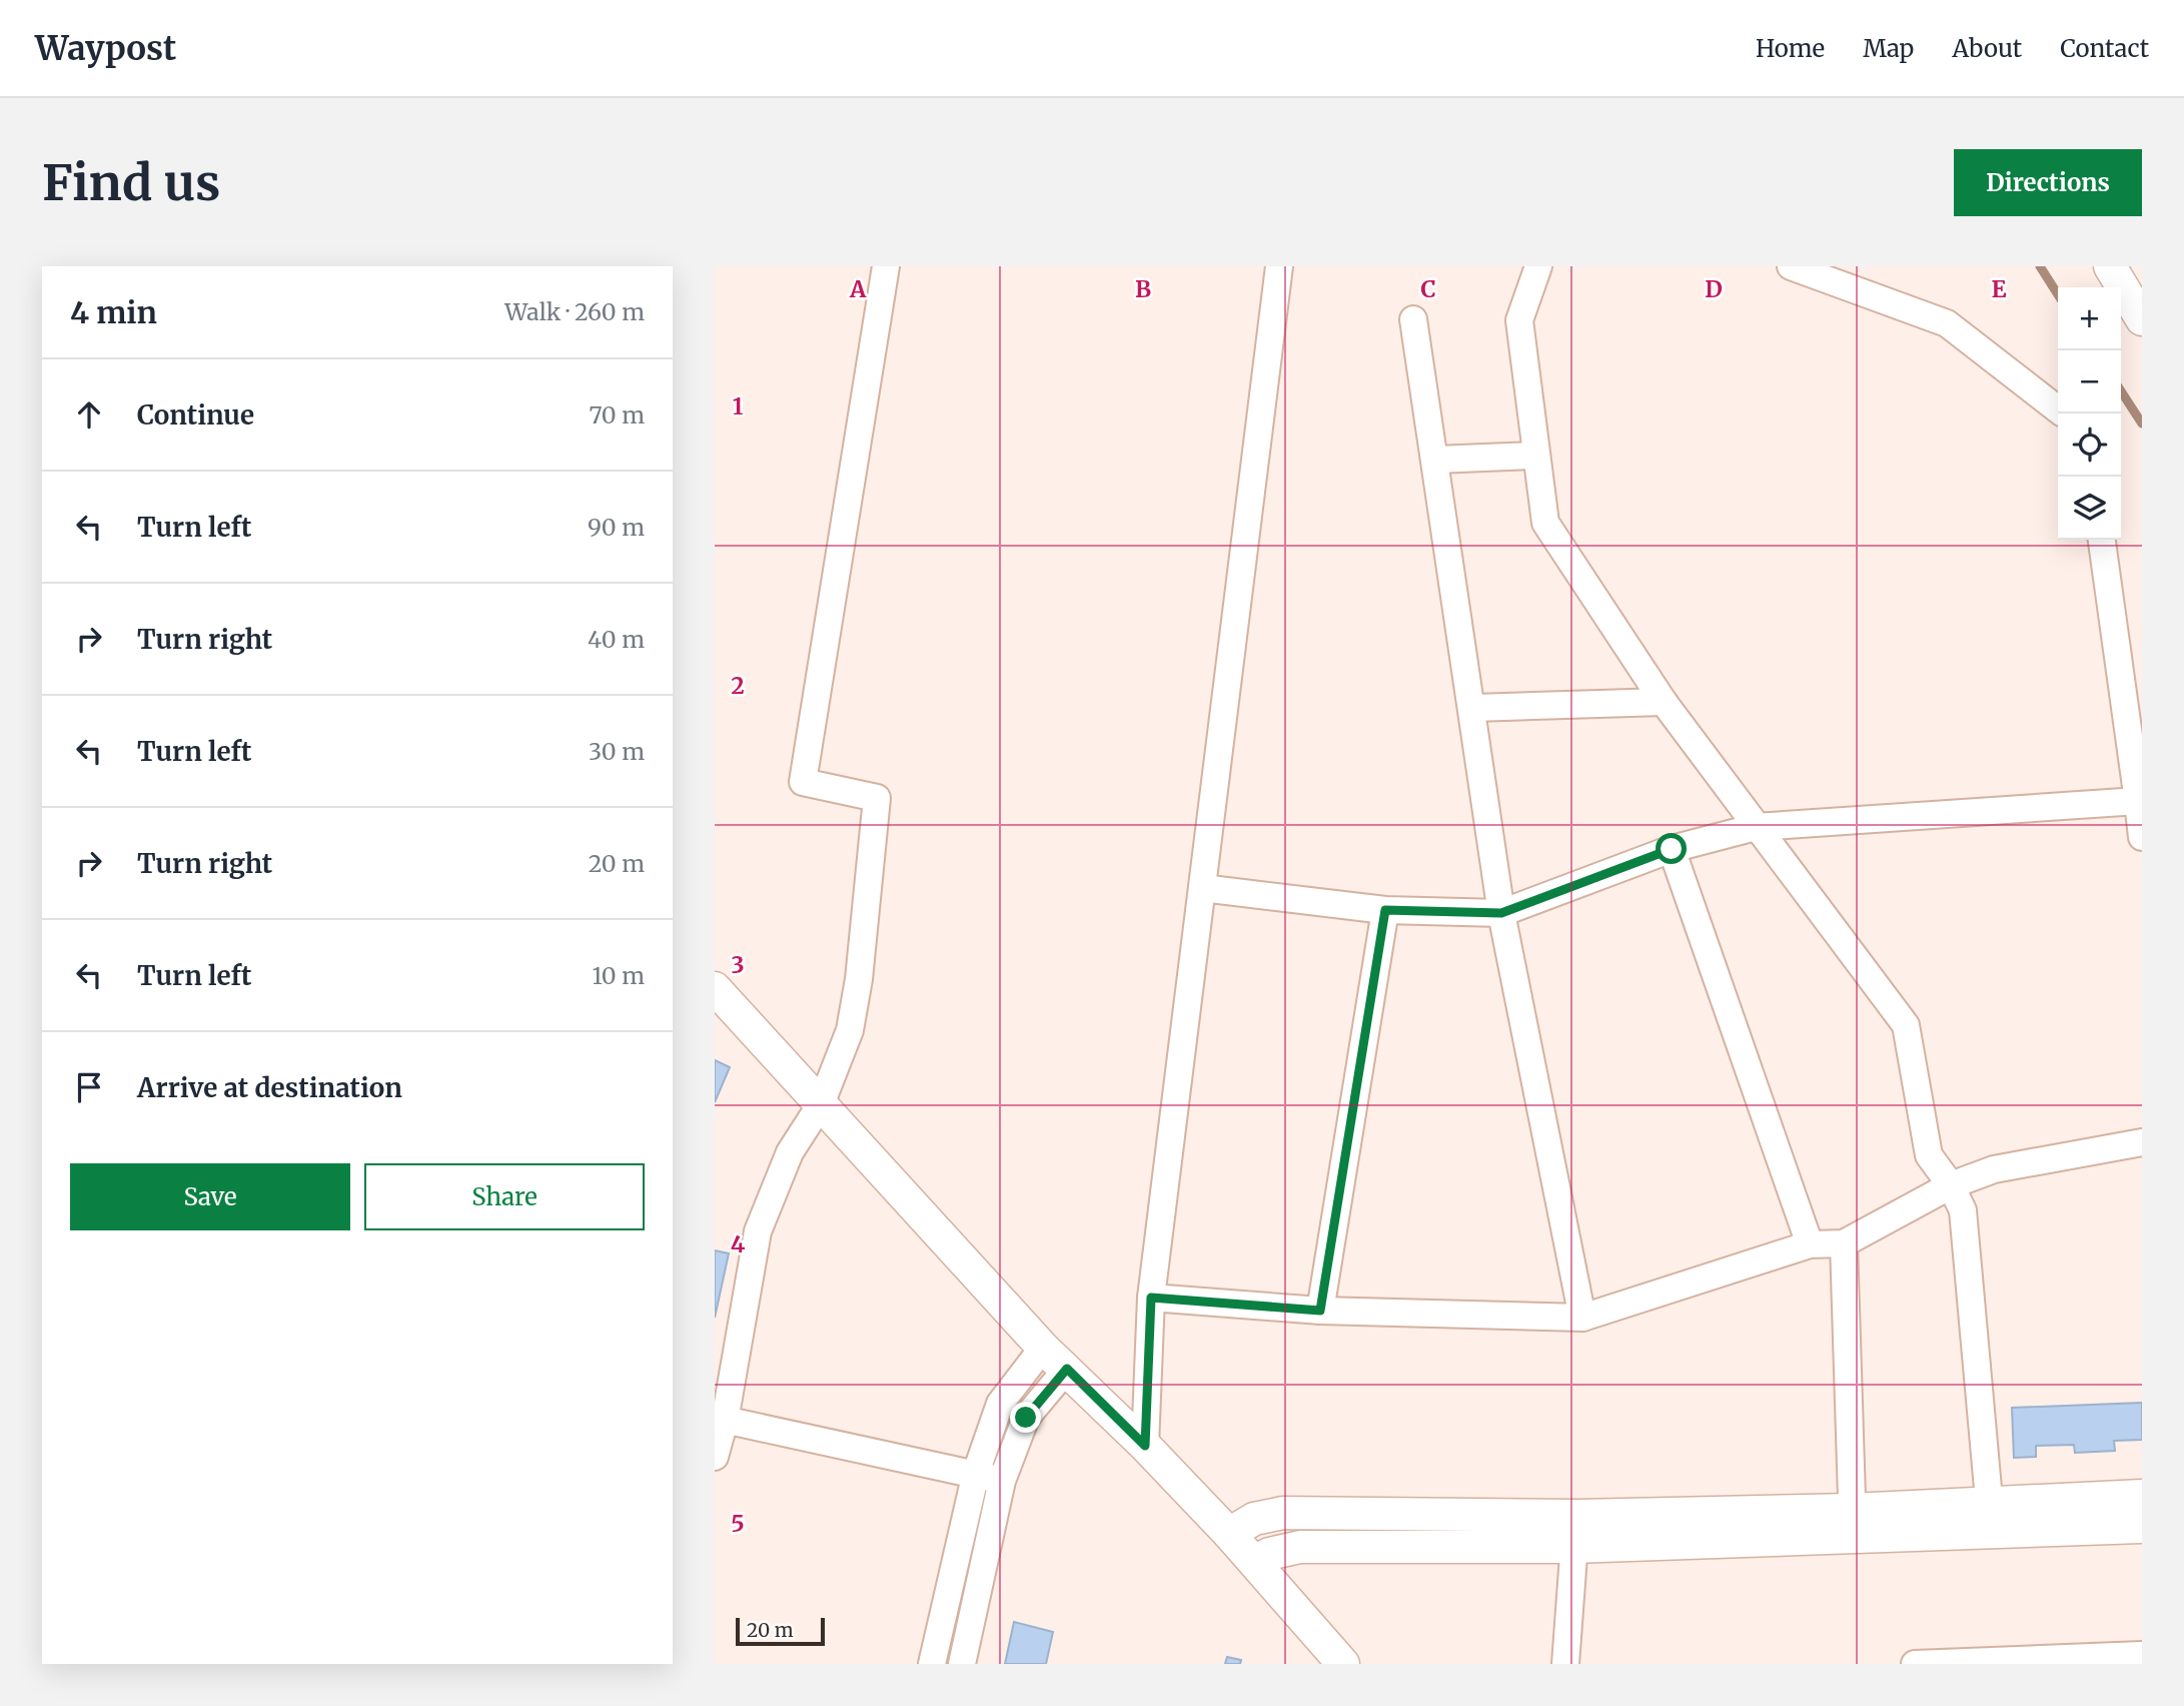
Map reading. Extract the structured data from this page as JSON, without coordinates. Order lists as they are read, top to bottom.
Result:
{
  "scale_bar": "20 m",
  "page": {
    "header": "Waypost",
    "nav": [
      "Home",
      "Map",
      "About",
      "Contact"
    ],
    "buttons": [
      "Directions",
      ["Save", "Share"]
    ],
    "title": "Find us",
    "heading": ["4 min", "Walk · 260 m"],
    "map_buttons": ["+", "−"],
    "list": [
      ["Continue", "70 m"],
      ["Turn left", "90 m"],
      ["Turn right", "40 m"],
      ["Turn left", "30 m"],
      ["Turn right", "20 m"],
      ["Turn left", "10 m"],
      "Arrive at destination"
    ],
    "scale": "20 m"
  },
  "grid": {
    "columns": [
      "A",
      "B",
      "C",
      "D",
      "E"
    ],
    "rows": [
      "1",
      "2",
      "3",
      "4",
      "5"
    ]
  }
}
